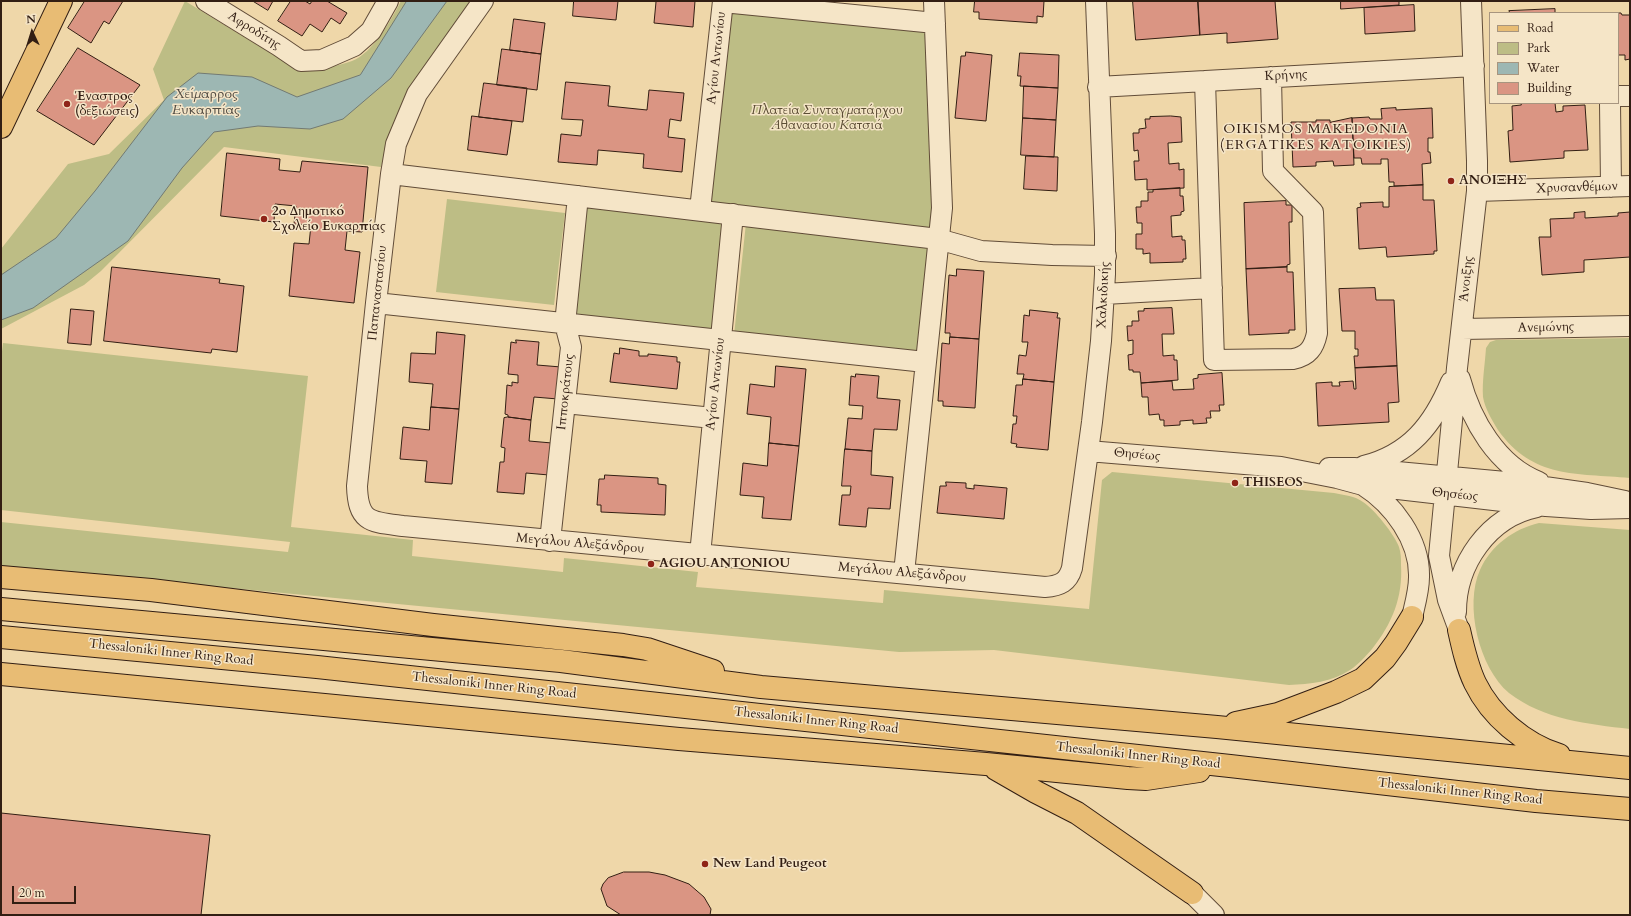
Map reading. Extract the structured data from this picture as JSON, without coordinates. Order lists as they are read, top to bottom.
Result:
{
  "streets": {
    "main road": ["Thessaloniki Inner Ring Road"],
    "street": [
      "Αφροδίτης",
      "Αγίου Αντωνίου",
      "Κρήνης",
      "Χρυσανθέμων",
      "Άνοιξης",
      "Παπαναστασίου",
      "Χαλκιδικής",
      "Ανεμώνης",
      "Ιπποκράτους",
      "Θησέως",
      "Μεγάλου Αλεξάνδρου"
    ]
  },
  "crossings": [
    ["Αγίου Αντωνίου", "Μεγάλου Αλεξάνδρου"],
    ["Κρήνης", "Άνοιξης"],
    ["Κρήνης", "Χαλκιδικής"],
    ["Χρυσανθέμων", "Άνοιξης"],
    ["Άνοιξης", "Ανεμώνης"],
    ["Άνοιξης", "Θησέως"],
    ["Παπαναστασίου", "Μεγάλου Αλεξάνδρου"],
    ["Χαλκιδικής", "Θησέως"],
    ["Χαλκιδικής", "Μεγάλου Αλεξάνδρου"],
    ["Ιπποκράτους", "Μεγάλου Αλεξάνδρου"]
  ],
  "districts": ["OIKISMOS MAKEDONIA (ERGATIKES KATOIKIES)"],
  "water": ["Χείμαρρος Ευκαρπίας"],
  "parks": ["Πλατεία Συνταγματάρχου Αθανασίου Κατσιά"],
  "places": [
    "Έναστρος (δεξιώσεις)",
    "ΑΝΟΙΞΗΣ",
    "2ο Δημοτικό Σχολείο Ευκαρπίας",
    "THISEOS",
    "AGIOU ANTONIOU",
    "New Land Peugeot"
  ],
  "legend": [
    "Road",
    "Park",
    "Water",
    "Building"
  ],
  "scale_bar": "20 m",
  "north": "top"
}
